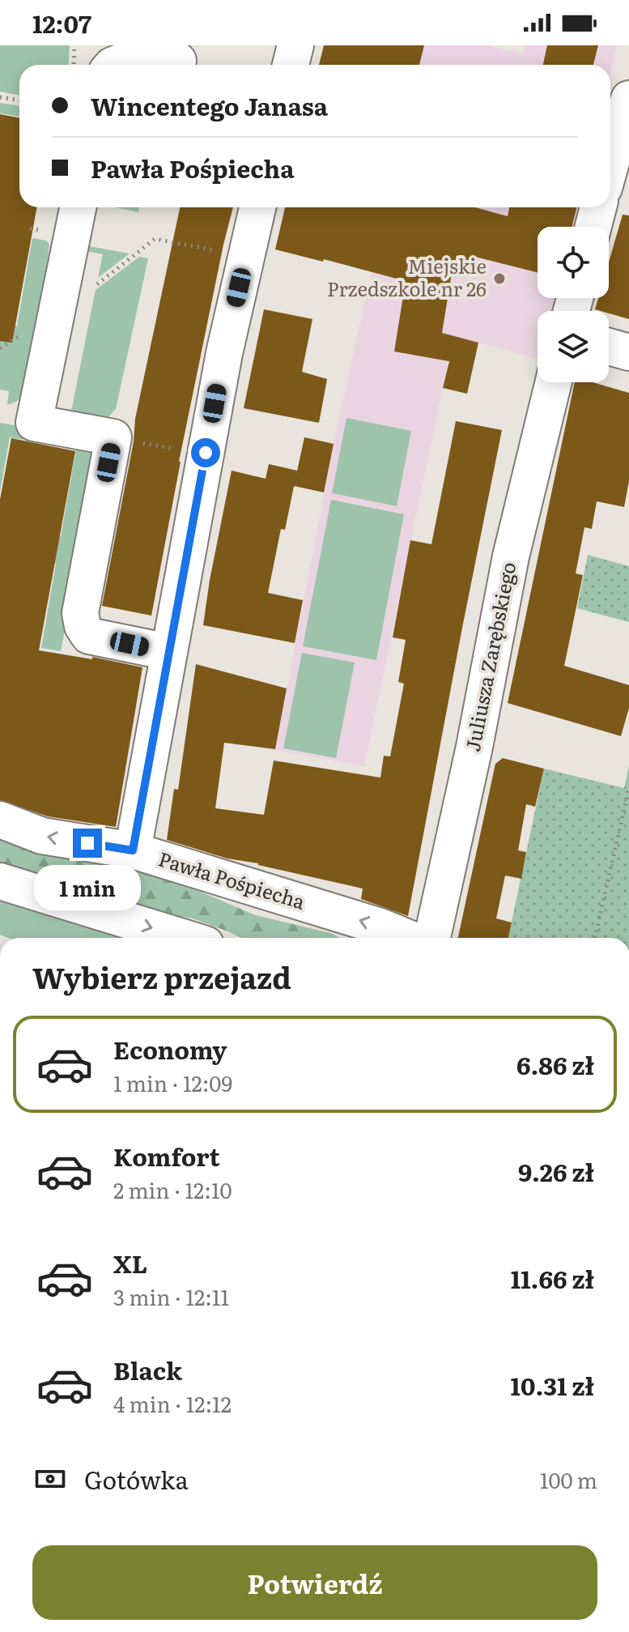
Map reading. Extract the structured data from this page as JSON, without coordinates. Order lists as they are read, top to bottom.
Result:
{
  "streets": {
    "street": ["Juliusza Zarębskiego", "Pawła Pośpiecha"]
  },
  "places": ["Miejskie Przedszkole nr 26"],
  "page": {
    "status": "12:07",
    "banner": ["Wincentego Janasa", "Pawła Pośpiecha"],
    "bubble": "1 min",
    "heading": "Wybierz przejazd",
    "list": [
      {
        "name": "Economy",
        "note": "1 min · 12:09",
        "value": "6.86 zł"
      },
      {
        "name": "Komfort",
        "note": "2 min · 12:10",
        "value": "9.26 zł"
      },
      {
        "name": "XL",
        "note": "3 min · 12:11",
        "value": "11.66 zł"
      },
      {
        "name": "Black",
        "note": "4 min · 12:12",
        "value": "10.31 zł"
      }
    ],
    "pay": ["Gotówka", "100 m"],
    "buttons": "Potwierdź"
  }
}
